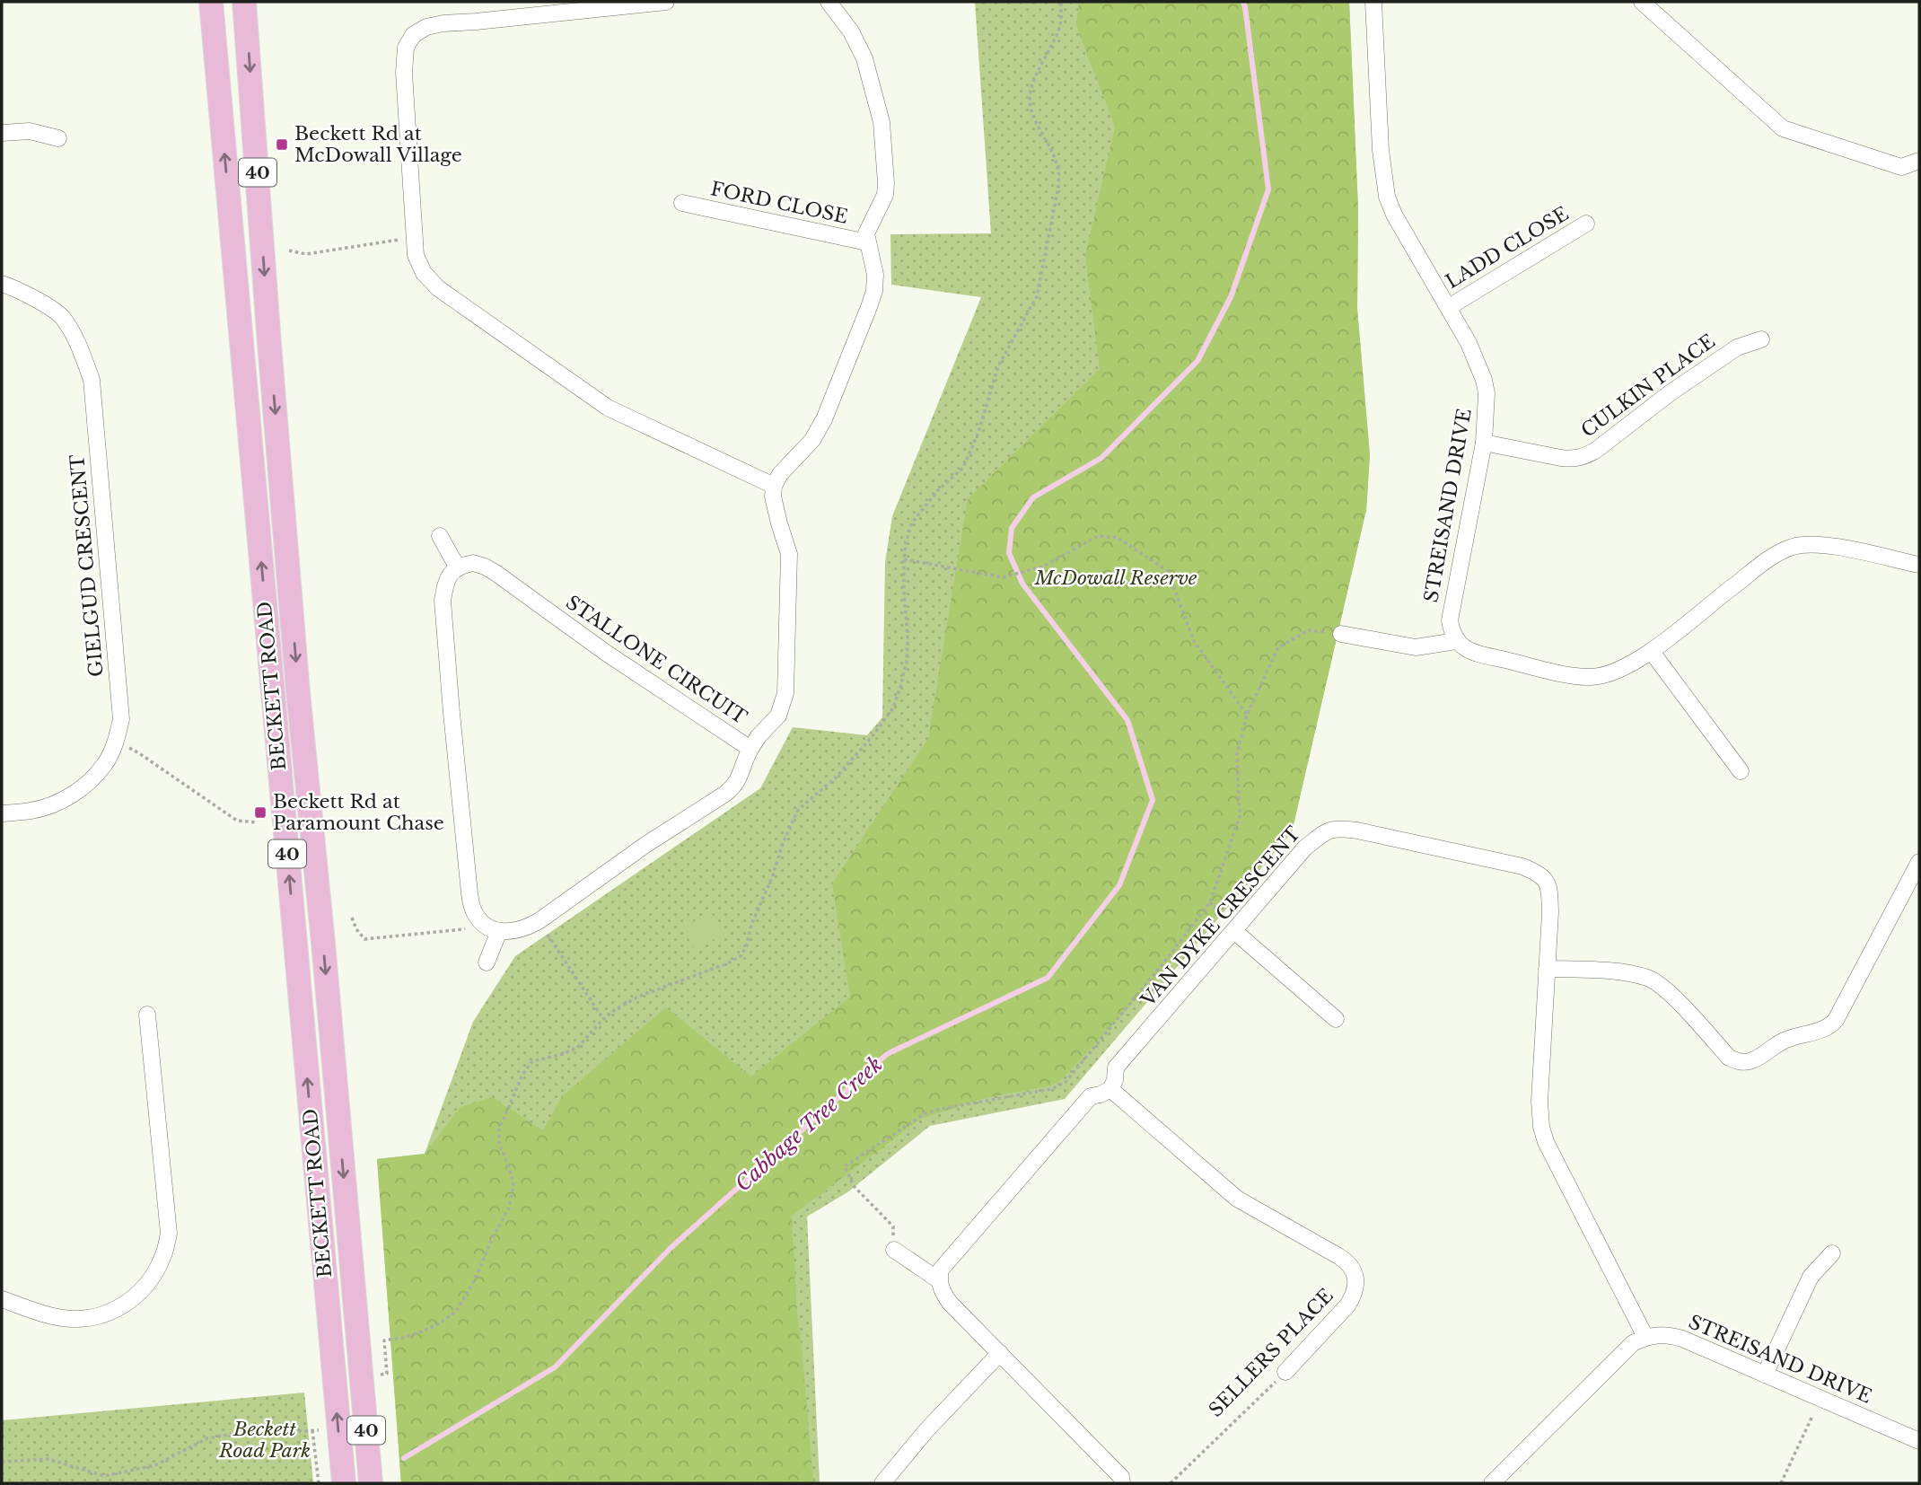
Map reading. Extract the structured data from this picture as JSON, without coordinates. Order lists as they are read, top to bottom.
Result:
{
  "streets": {
    "main road": ["40", "BECKETT ROAD"],
    "street": [
      "FORD CLOSE",
      "LADD CLOSE",
      "CULKIN PLACE",
      "STREISAND DRIVE",
      "GIELGUD CRESCENT",
      "STALLONE CIRCUIT",
      "VAN DYKE CRESCENT",
      "SELLERS PLACE"
    ]
  },
  "crossings": [
    ["LADD CLOSE", "STREISAND DRIVE"],
    ["CULKIN PLACE", "STREISAND DRIVE"],
    ["STREISAND DRIVE", "VAN DYKE CRESCENT"],
    ["VAN DYKE CRESCENT", "SELLERS PLACE"]
  ],
  "water": ["Cabbage Tree Creek"],
  "parks": ["McDowall Reserve", "Beckett Road Park"],
  "places": {
    "transit": ["Beckett Rd at McDowall Village", "Beckett Rd at Paramount Chase"]
  }
}
